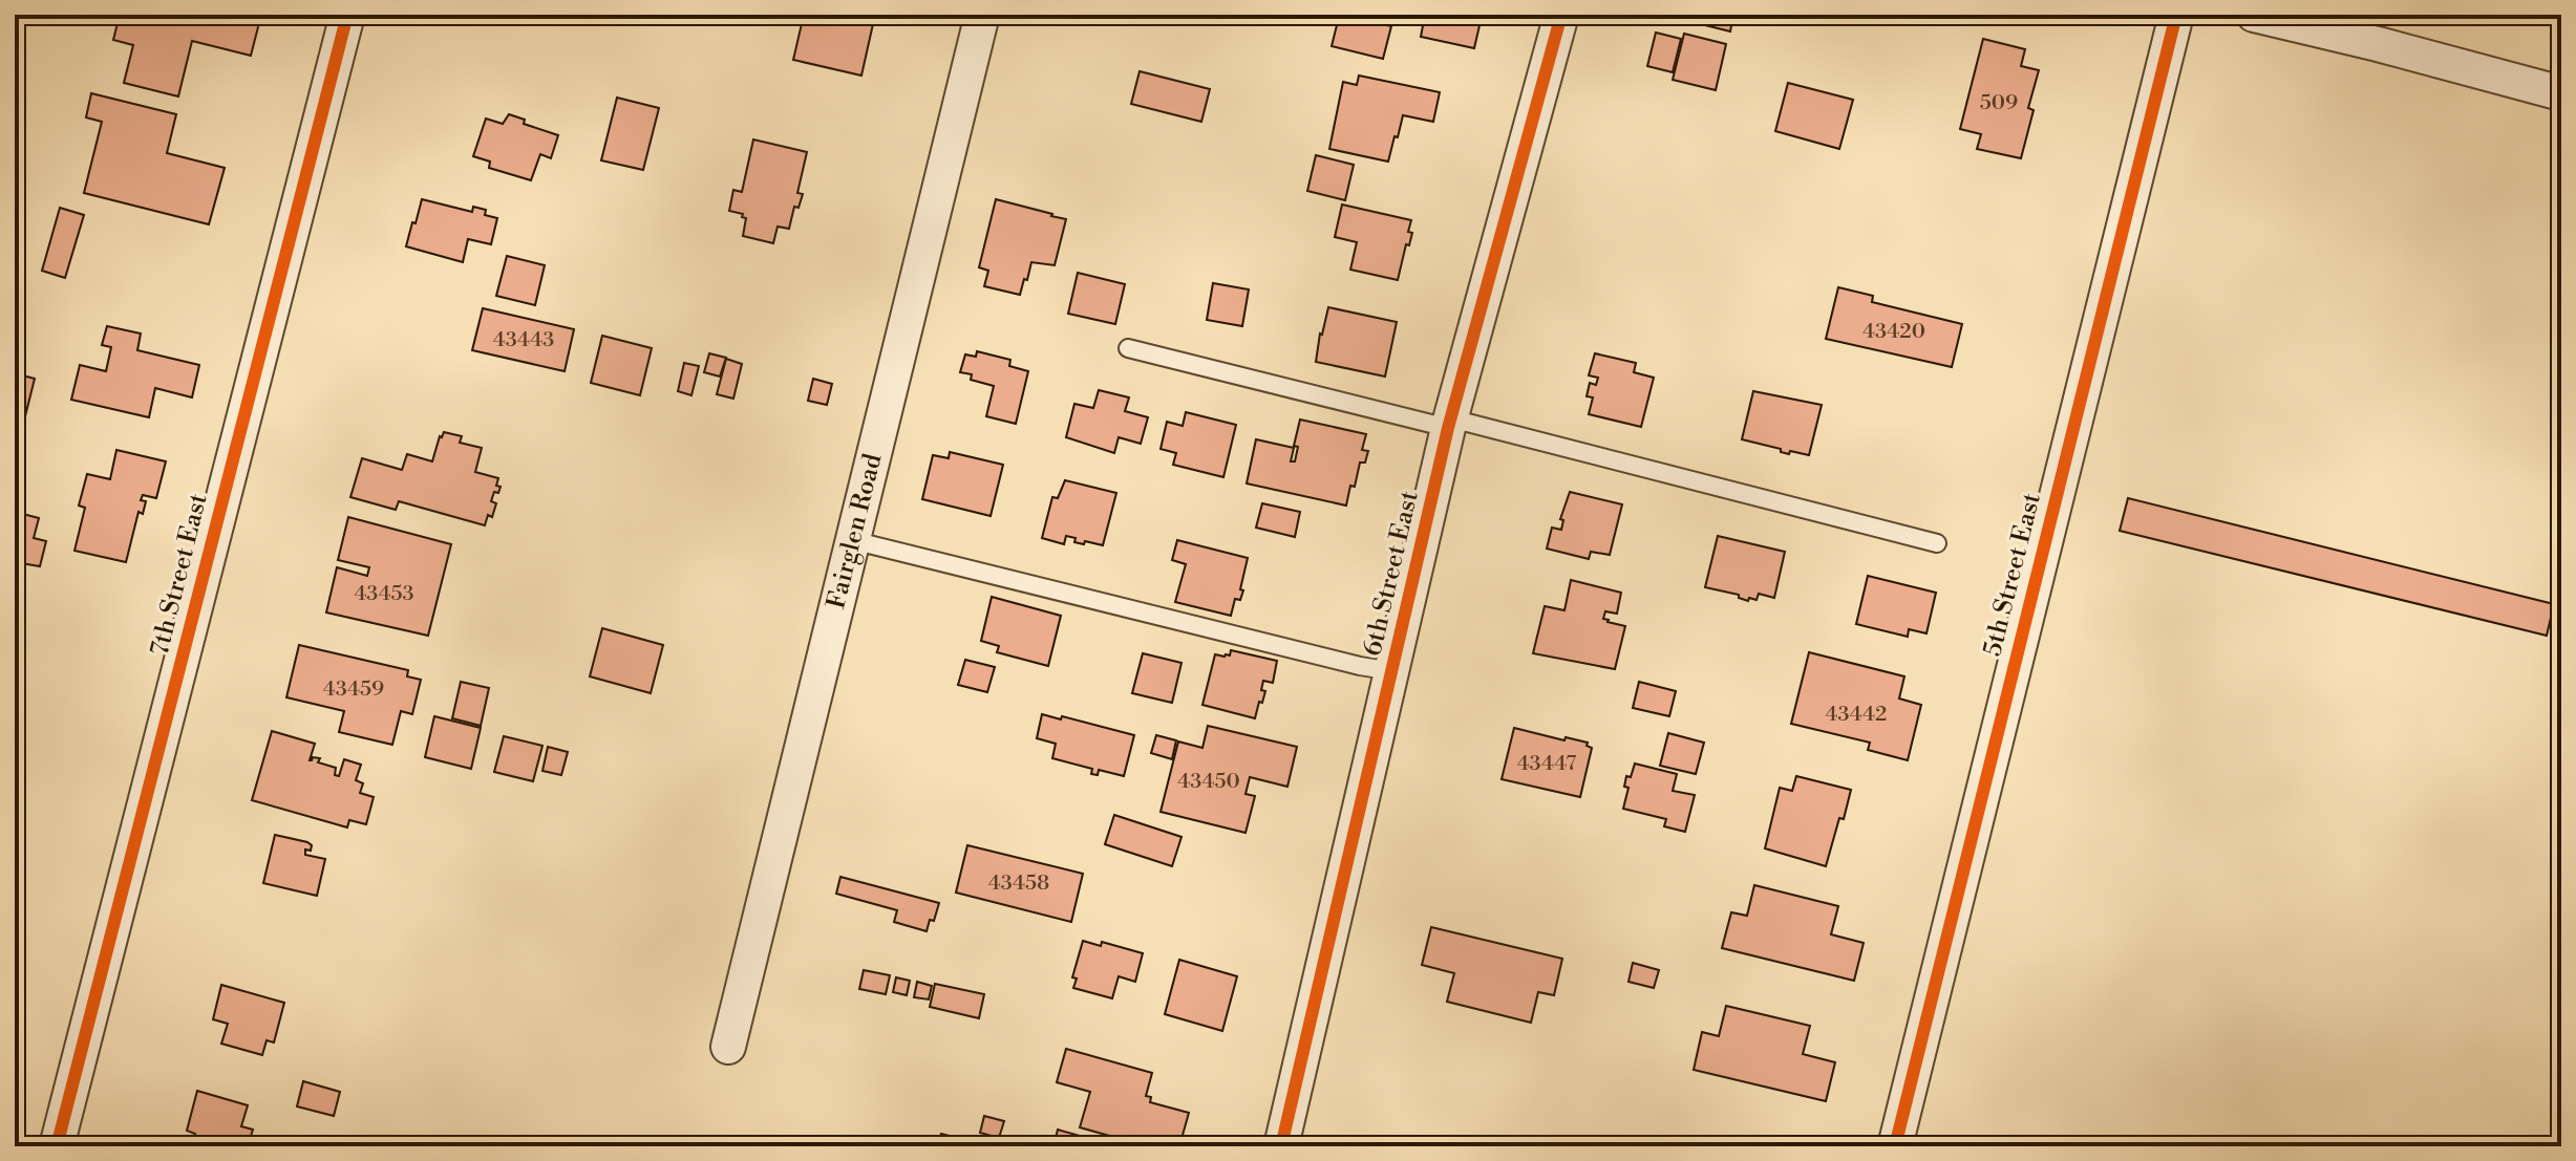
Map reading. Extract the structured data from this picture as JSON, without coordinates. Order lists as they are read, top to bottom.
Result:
{
  "streets": {
    "street": [
      "Fairglen Road",
      "6th Street East",
      "7th Street East",
      "5th Street East"
    ]
  },
  "house_numbers": [
    "509",
    "43420",
    "43443",
    "43453",
    "43459",
    "43442",
    "43447",
    "43450",
    "43458"
  ]
}
